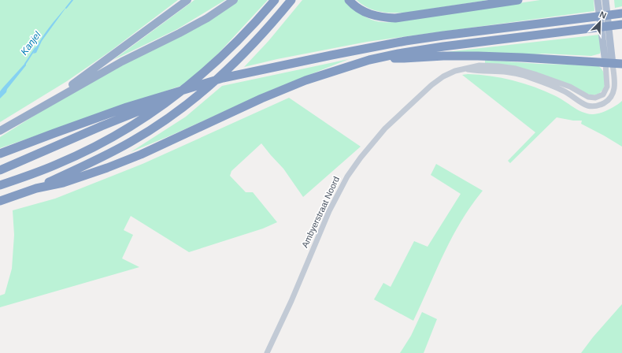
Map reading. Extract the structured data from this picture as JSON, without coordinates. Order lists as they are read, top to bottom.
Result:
{
  "streets": {
    "street": ["Ambyerstraat Noord"]
  },
  "water": ["Kanjel"],
  "north": "top right"
}
